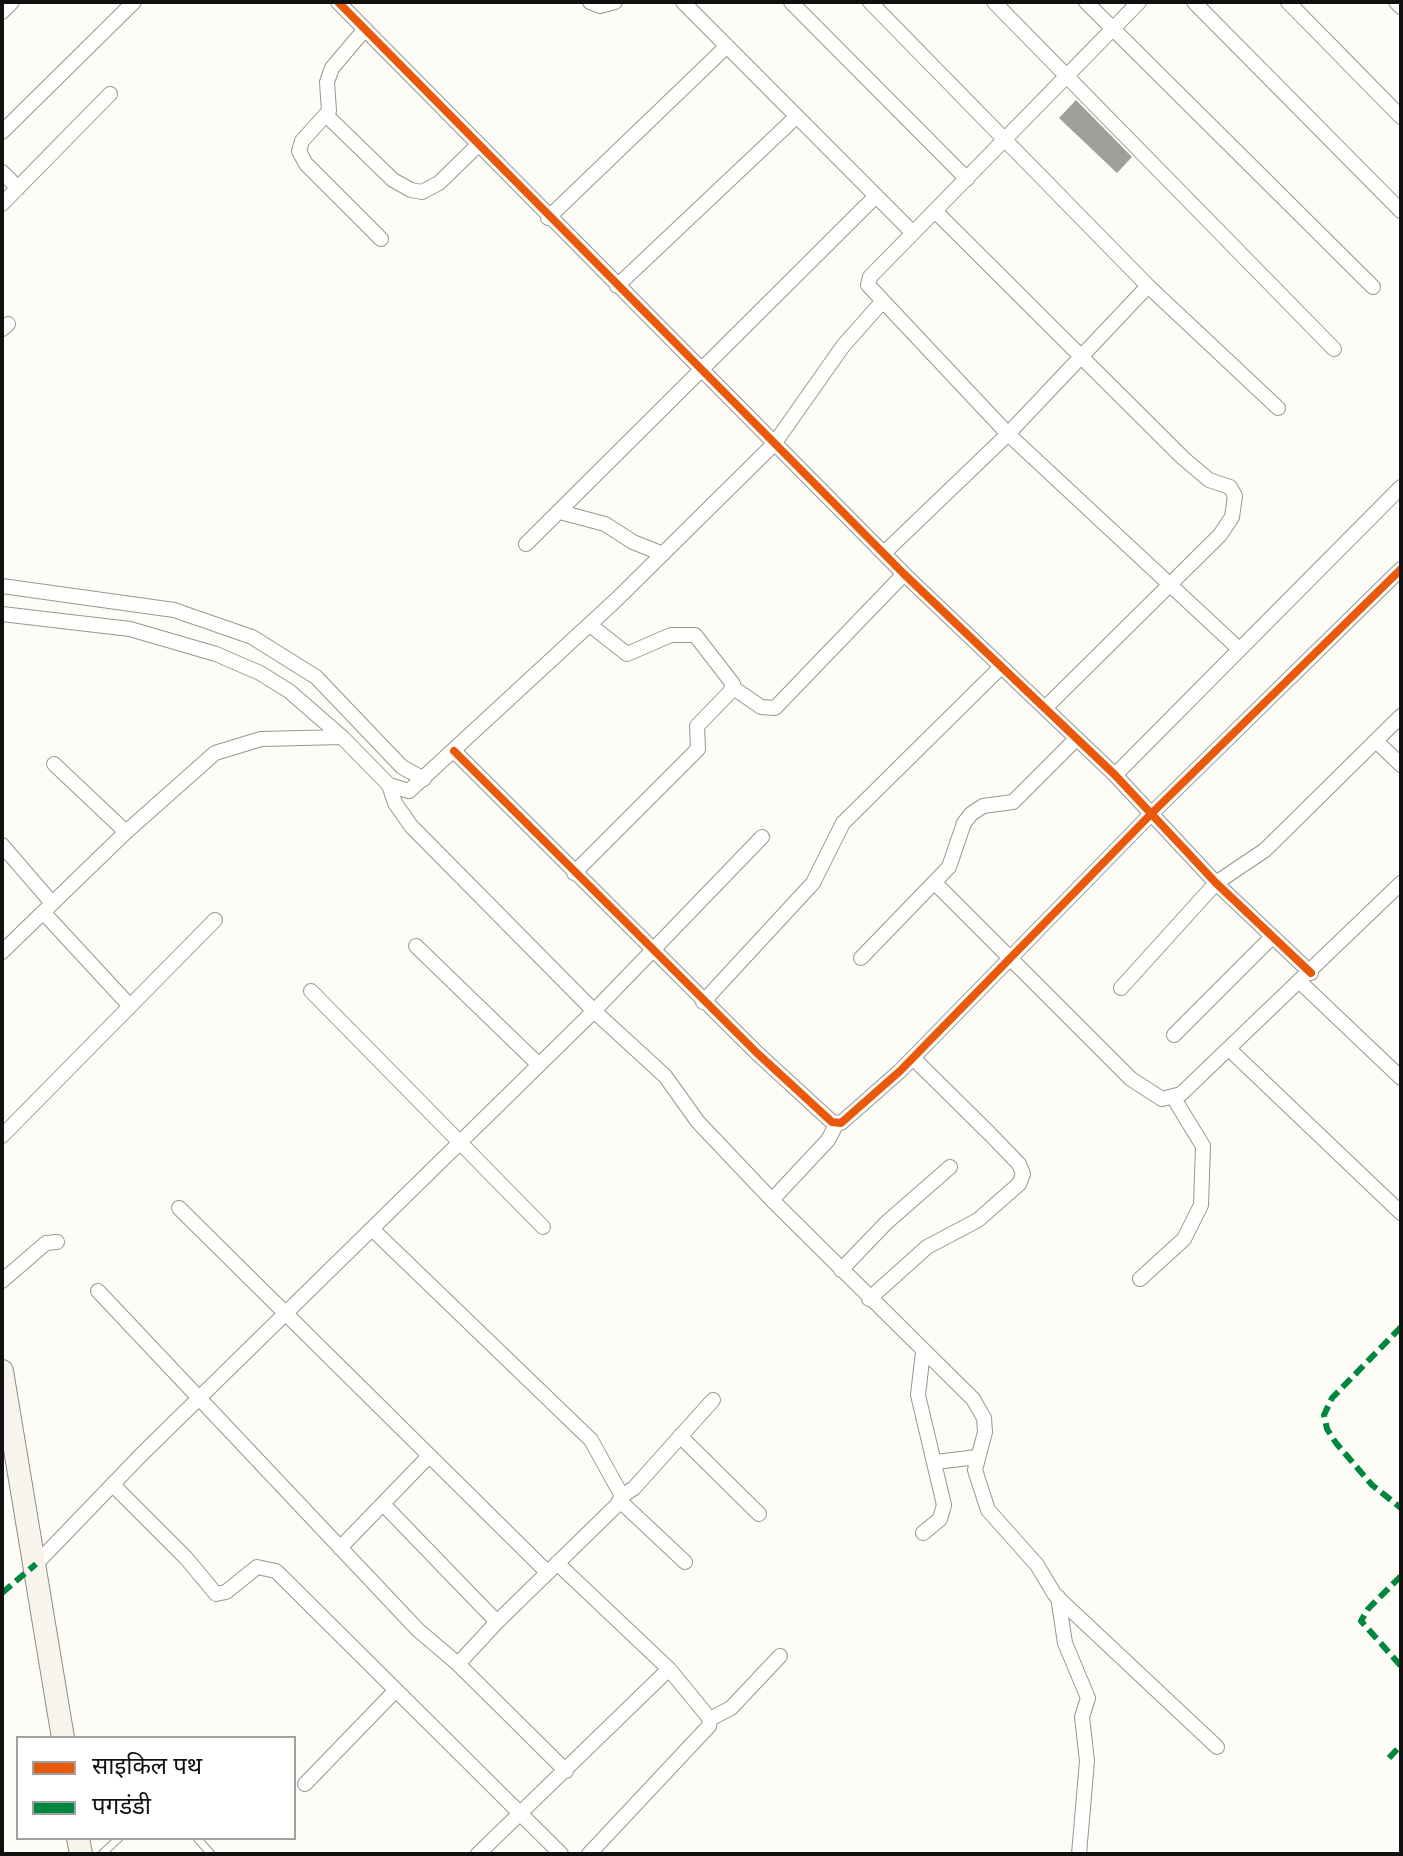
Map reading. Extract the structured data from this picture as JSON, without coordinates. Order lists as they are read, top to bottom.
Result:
{
  "legend": ["साइकिल पथ", "पगडंडी"]
}
